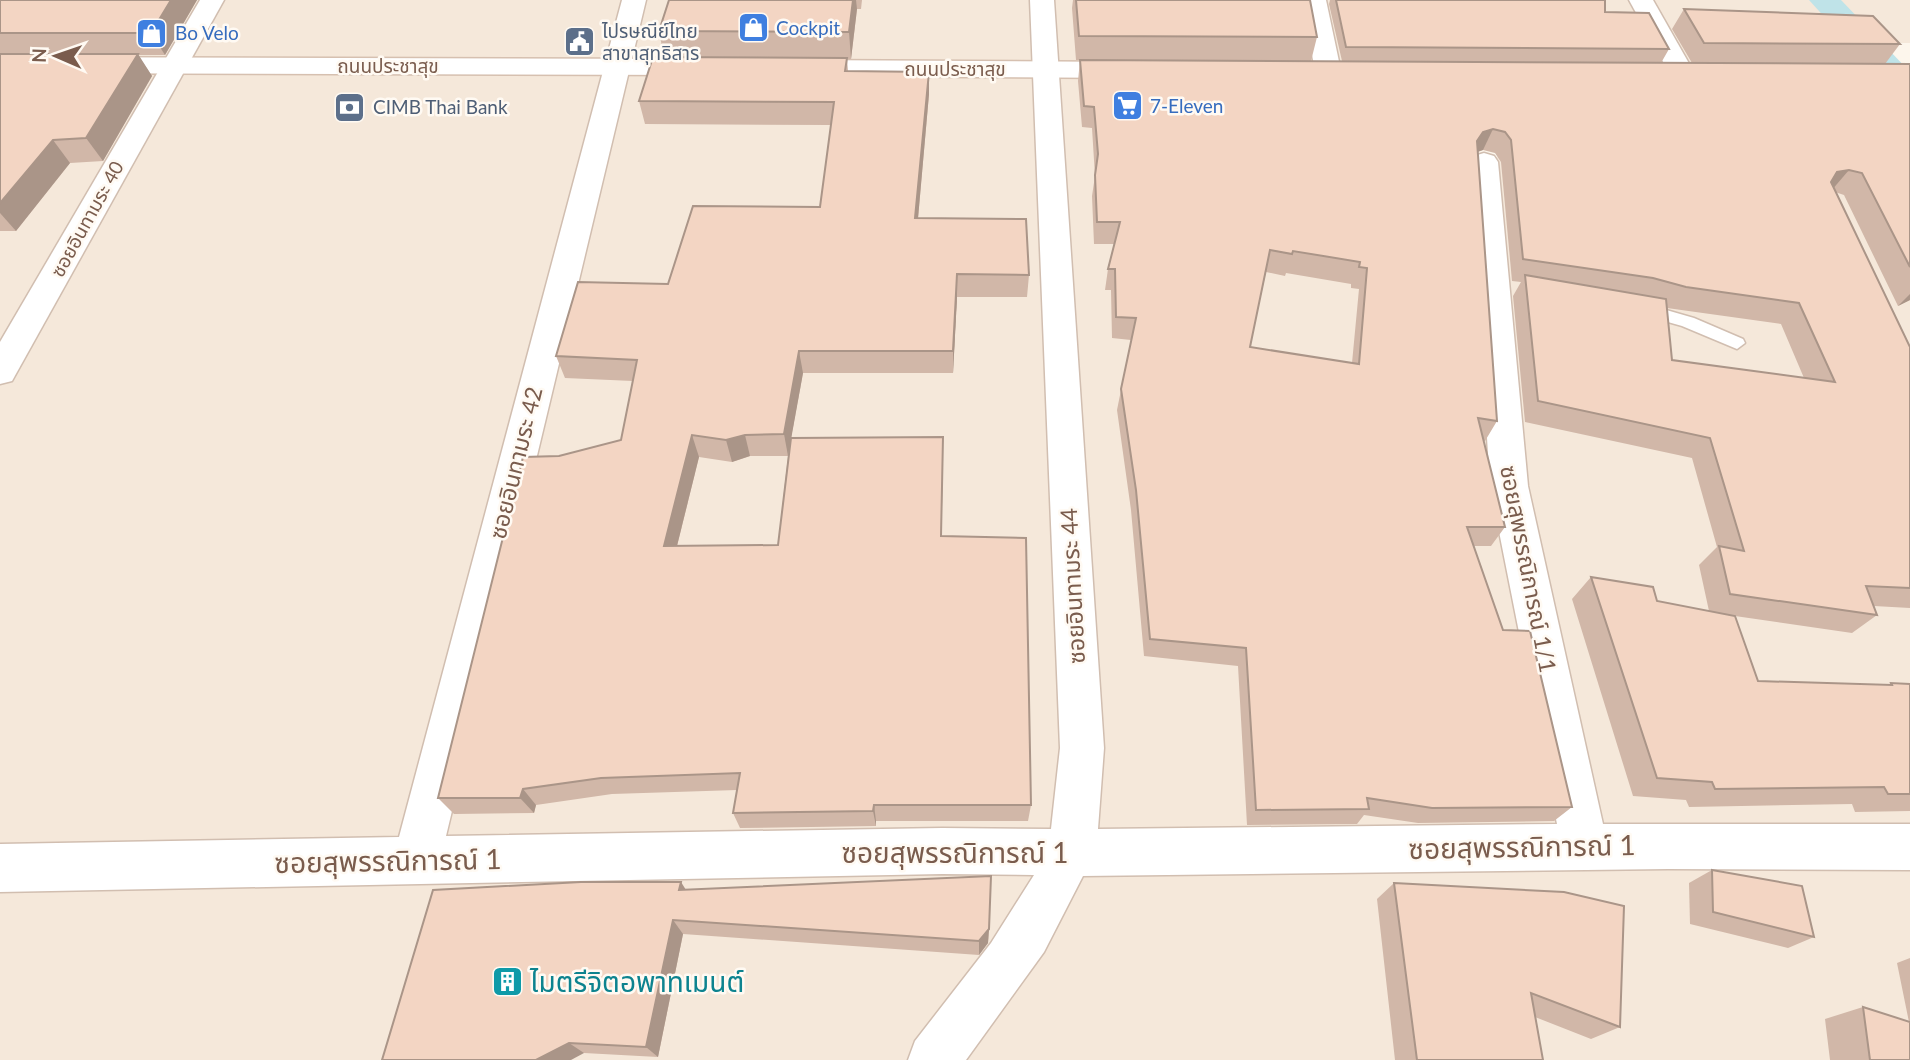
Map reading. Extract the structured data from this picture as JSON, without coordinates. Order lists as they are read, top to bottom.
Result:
{
  "streets": {
    "street": [
      "ถนนประชาสุข",
      "ซอยอินทามระ 40",
      "ซอยอินทามระ 42",
      "ซอยสุพรรณิการณ์ 1/1",
      "ซอยอินทามระ 44",
      "ซอยสุพรรณิการณ์ 1"
    ]
  },
  "crossings": [
    ["ถนนประชาสุข", "ซอยอินทามระ 40"],
    ["ถนนประชาสุข", "ซอยอินทามระ 42"],
    ["ถนนประชาสุข", "ซอยอินทามระ 44"],
    ["ซอยอินทามระ 42", "ซอยสุพรรณิการณ์ 1"],
    ["ซอยสุพรรณิการณ์ 1/1", "ซอยสุพรรณิการณ์ 1"],
    ["ซอยอินทามระ 44", "ซอยสุพรรณิการณ์ 1"]
  ],
  "places": {
    "shop": ["Cockpit", "Bo Velo"],
    "public building": ["ไปรษณีย์ไทย สาขาสุทธิสาร"],
    "supermarket": ["7-Eleven"],
    "bank": ["CIMB Thai Bank"],
    "building": ["ไมตรีจิตอพาทเมนต์"]
  },
  "north": "left"
}
